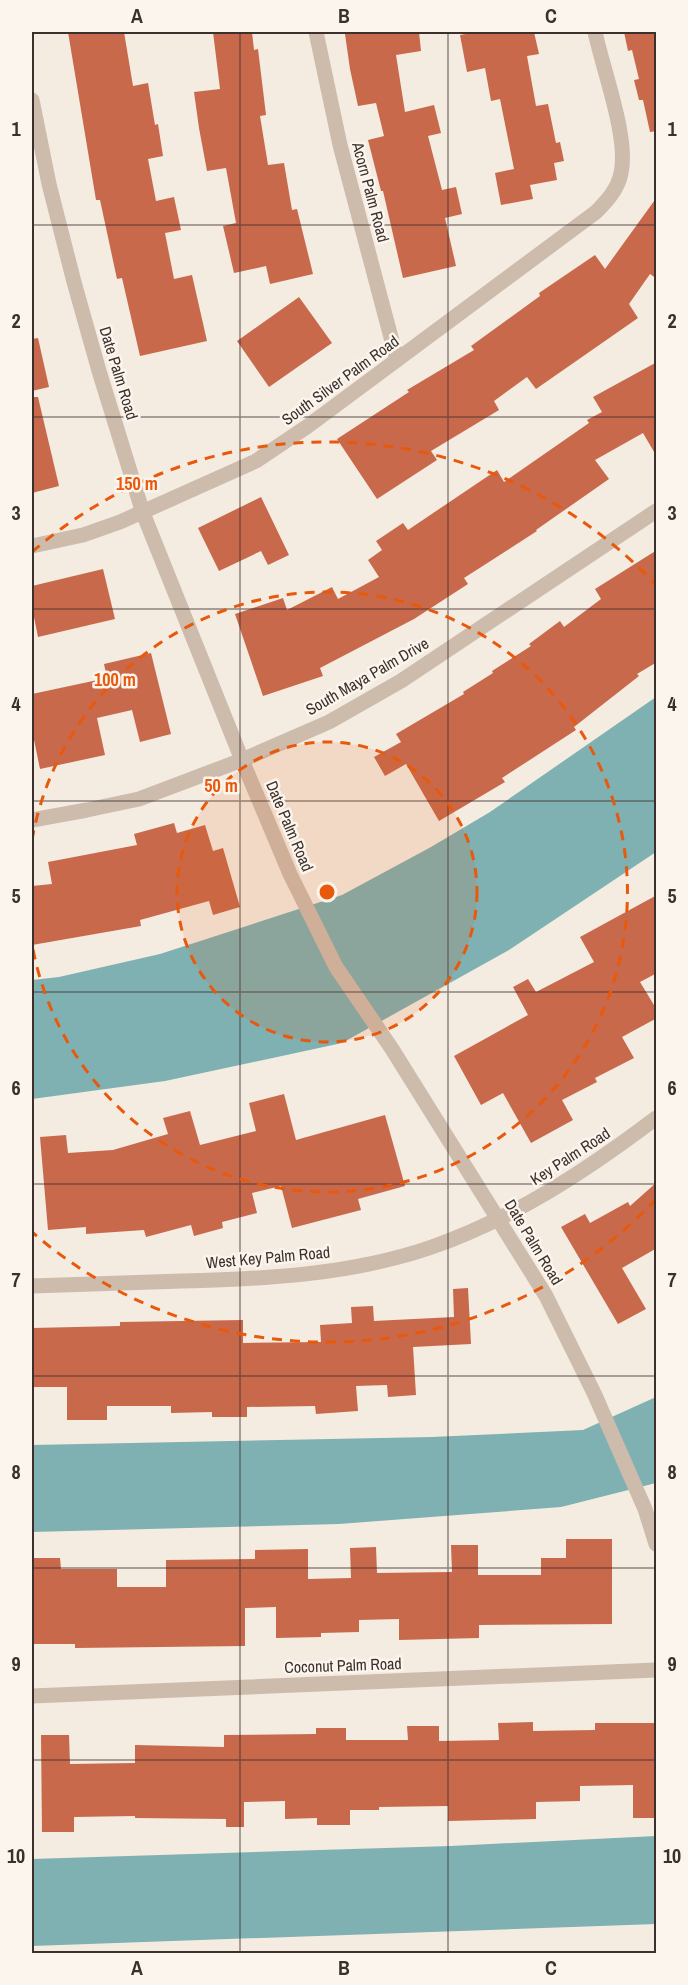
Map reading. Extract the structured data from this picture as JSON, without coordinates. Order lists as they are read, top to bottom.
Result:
{
  "streets": {
    "street": [
      "Acorn Palm Road",
      "Date Palm Road",
      "South Silver Palm Road",
      "South Maya Palm Drive",
      "Key Palm Road",
      "West Key Palm Road",
      "Coconut Palm Road"
    ]
  },
  "crossings": [
    ["Acorn Palm Road", "South Silver Palm Road"],
    ["Date Palm Road", "South Silver Palm Road"],
    ["Date Palm Road", "South Maya Palm Drive"],
    ["Date Palm Road", "Key Palm Road"],
    ["Date Palm Road", "West Key Palm Road"],
    ["Key Palm Road", "West Key Palm Road"]
  ],
  "grid": {
    "columns": ["A", "B", "C"],
    "rows": [
      "1",
      "2",
      "3",
      "4",
      "5",
      "6",
      "7",
      "8",
      "9",
      "10"
    ]
  },
  "rings": ["150 m", "100 m", "50 m"]
}
